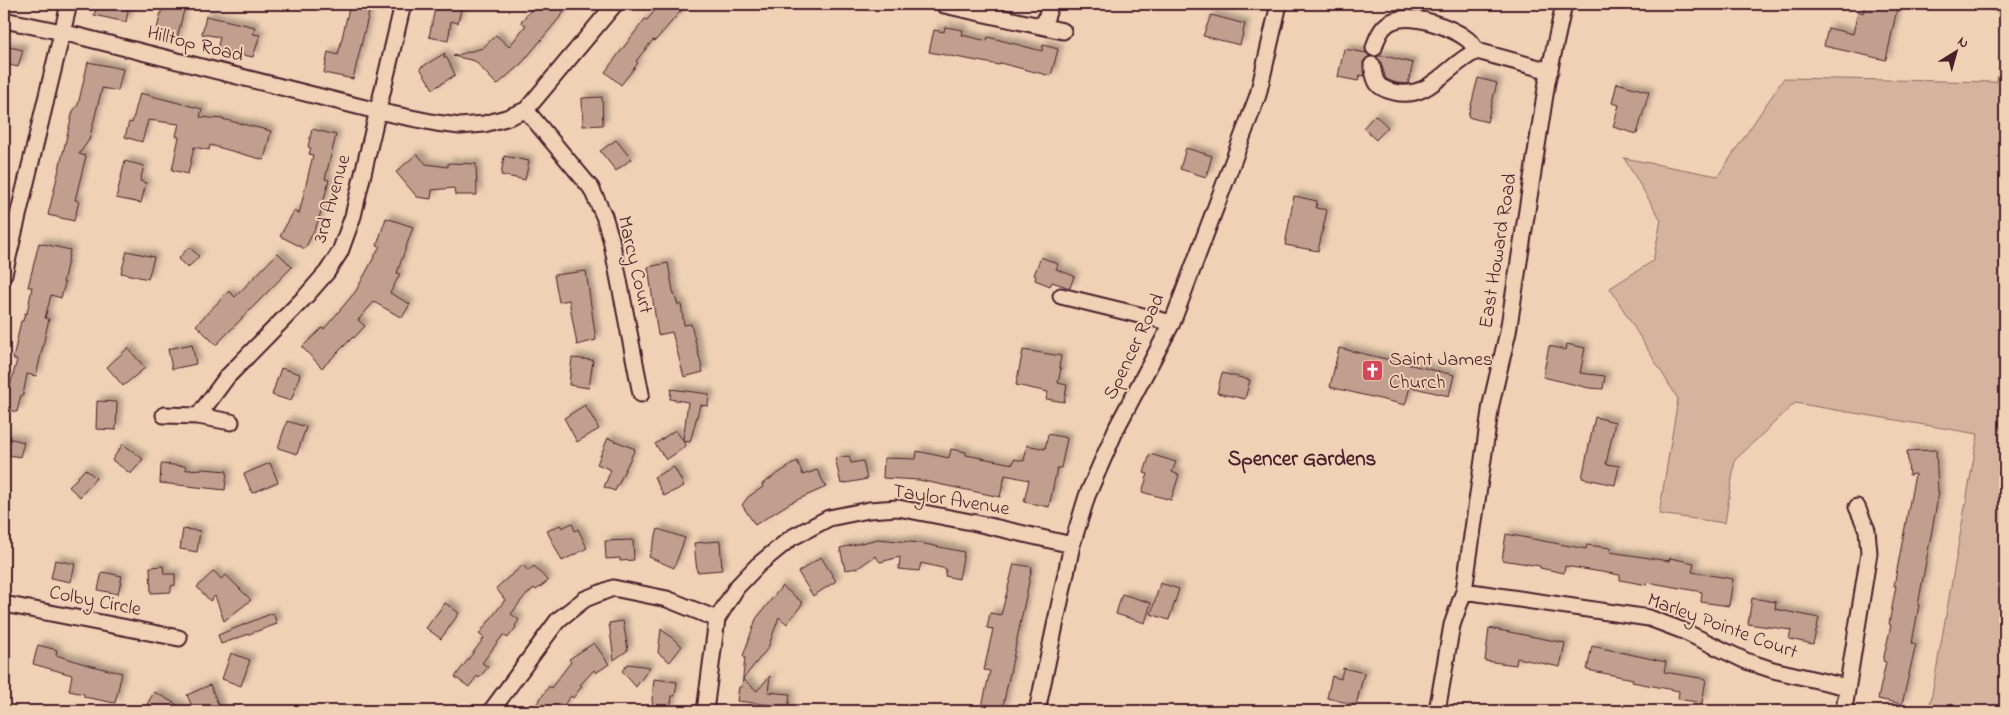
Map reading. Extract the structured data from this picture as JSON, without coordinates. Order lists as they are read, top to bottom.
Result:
{
  "streets": {
    "street": [
      "Hilltop Road",
      "3rd Avenue",
      "East Howard Road",
      "Marcy Court",
      "Spencer Road",
      "Taylor Avenue",
      "Colby Circle",
      "Marley Pointe Court"
    ]
  },
  "crossings": [
    ["Hilltop Road", "3rd Avenue"],
    ["Hilltop Road", "Marcy Court"],
    ["East Howard Road", "Marley Pointe Court"],
    ["Spencer Road", "Taylor Avenue"]
  ],
  "districts": ["Spencer Gardens"],
  "places": {
    "church": ["Saint James Church"]
  },
  "north": "top right"
}
